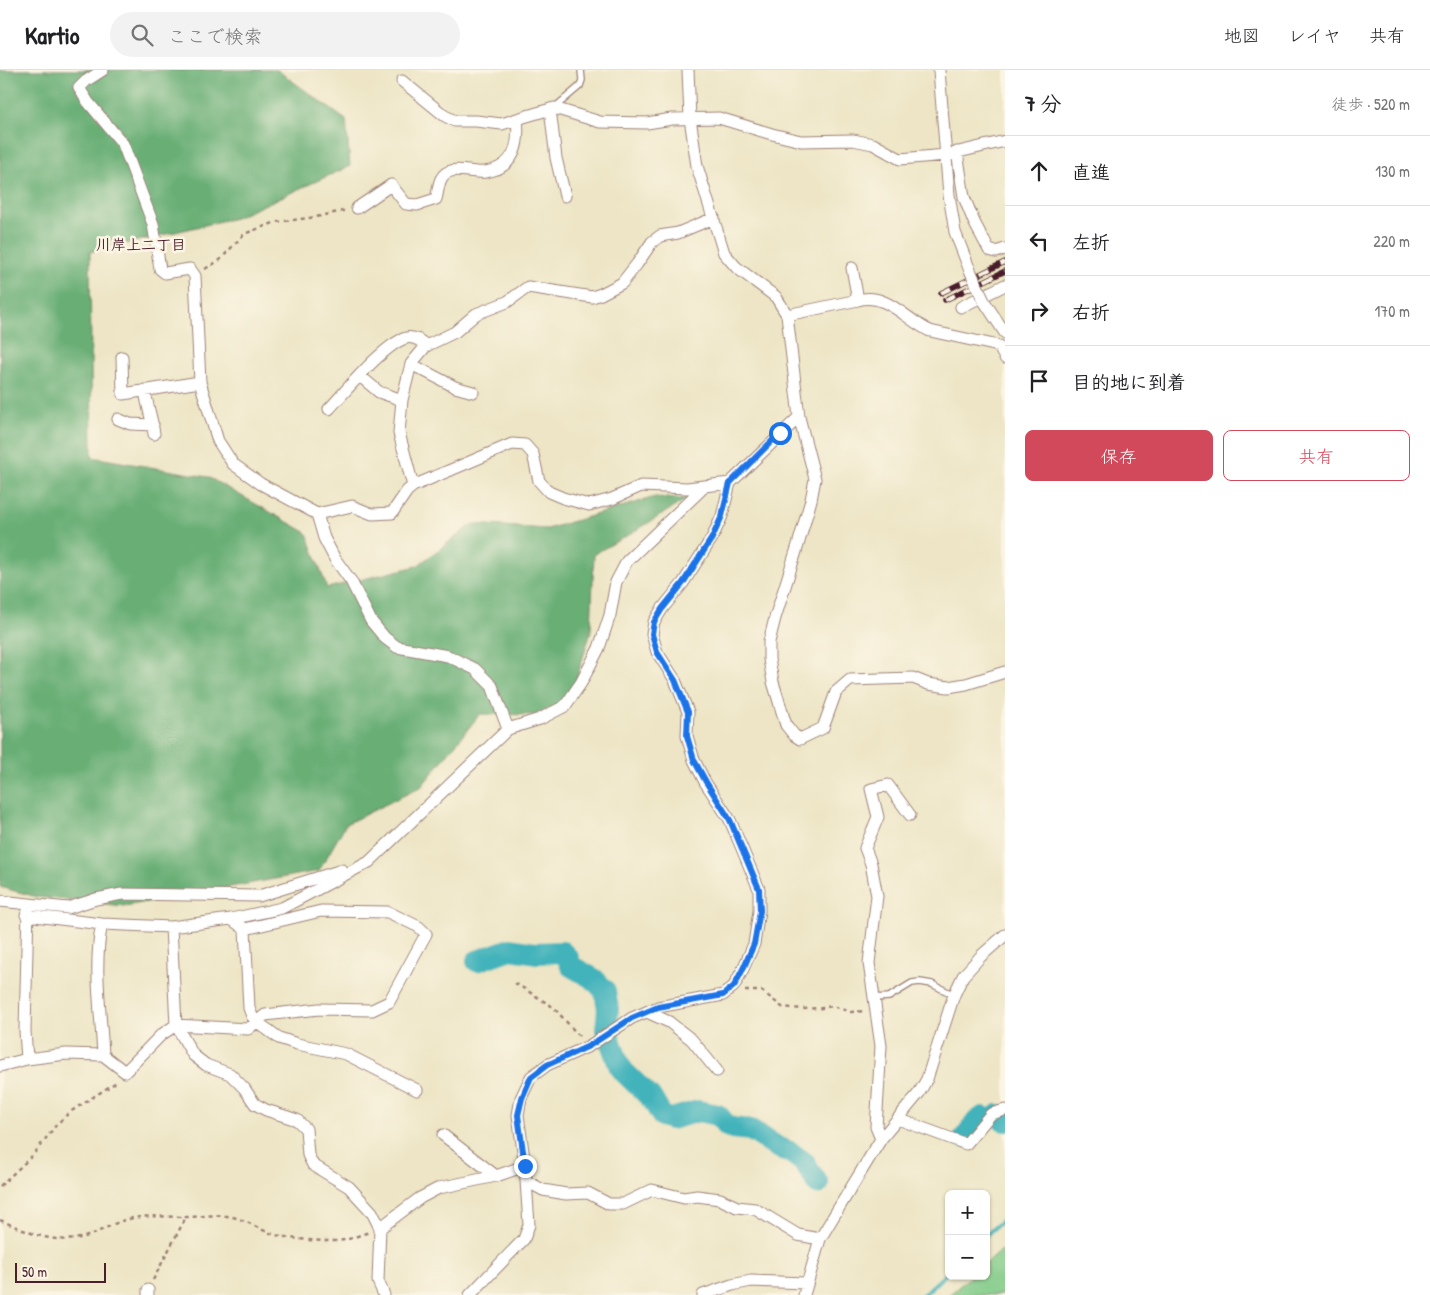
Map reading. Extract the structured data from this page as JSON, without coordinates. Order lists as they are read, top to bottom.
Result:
{
  "districts": ["川岸上二丁目"],
  "scale_bar": "50 m",
  "page": {
    "header": "Kartio",
    "search": "ここで検索",
    "nav": ["地図", "レイヤ", "共有"],
    "heading": ["7 分", "徒歩 · 520 m"],
    "list": [
      ["直進", "130 m"],
      ["左折", "220 m"],
      ["右折", "170 m"],
      "目的地に到着"
    ],
    "buttons": ["保存", "共有"],
    "map_buttons": ["+", "−"],
    "scale": "50 m"
  }
}
